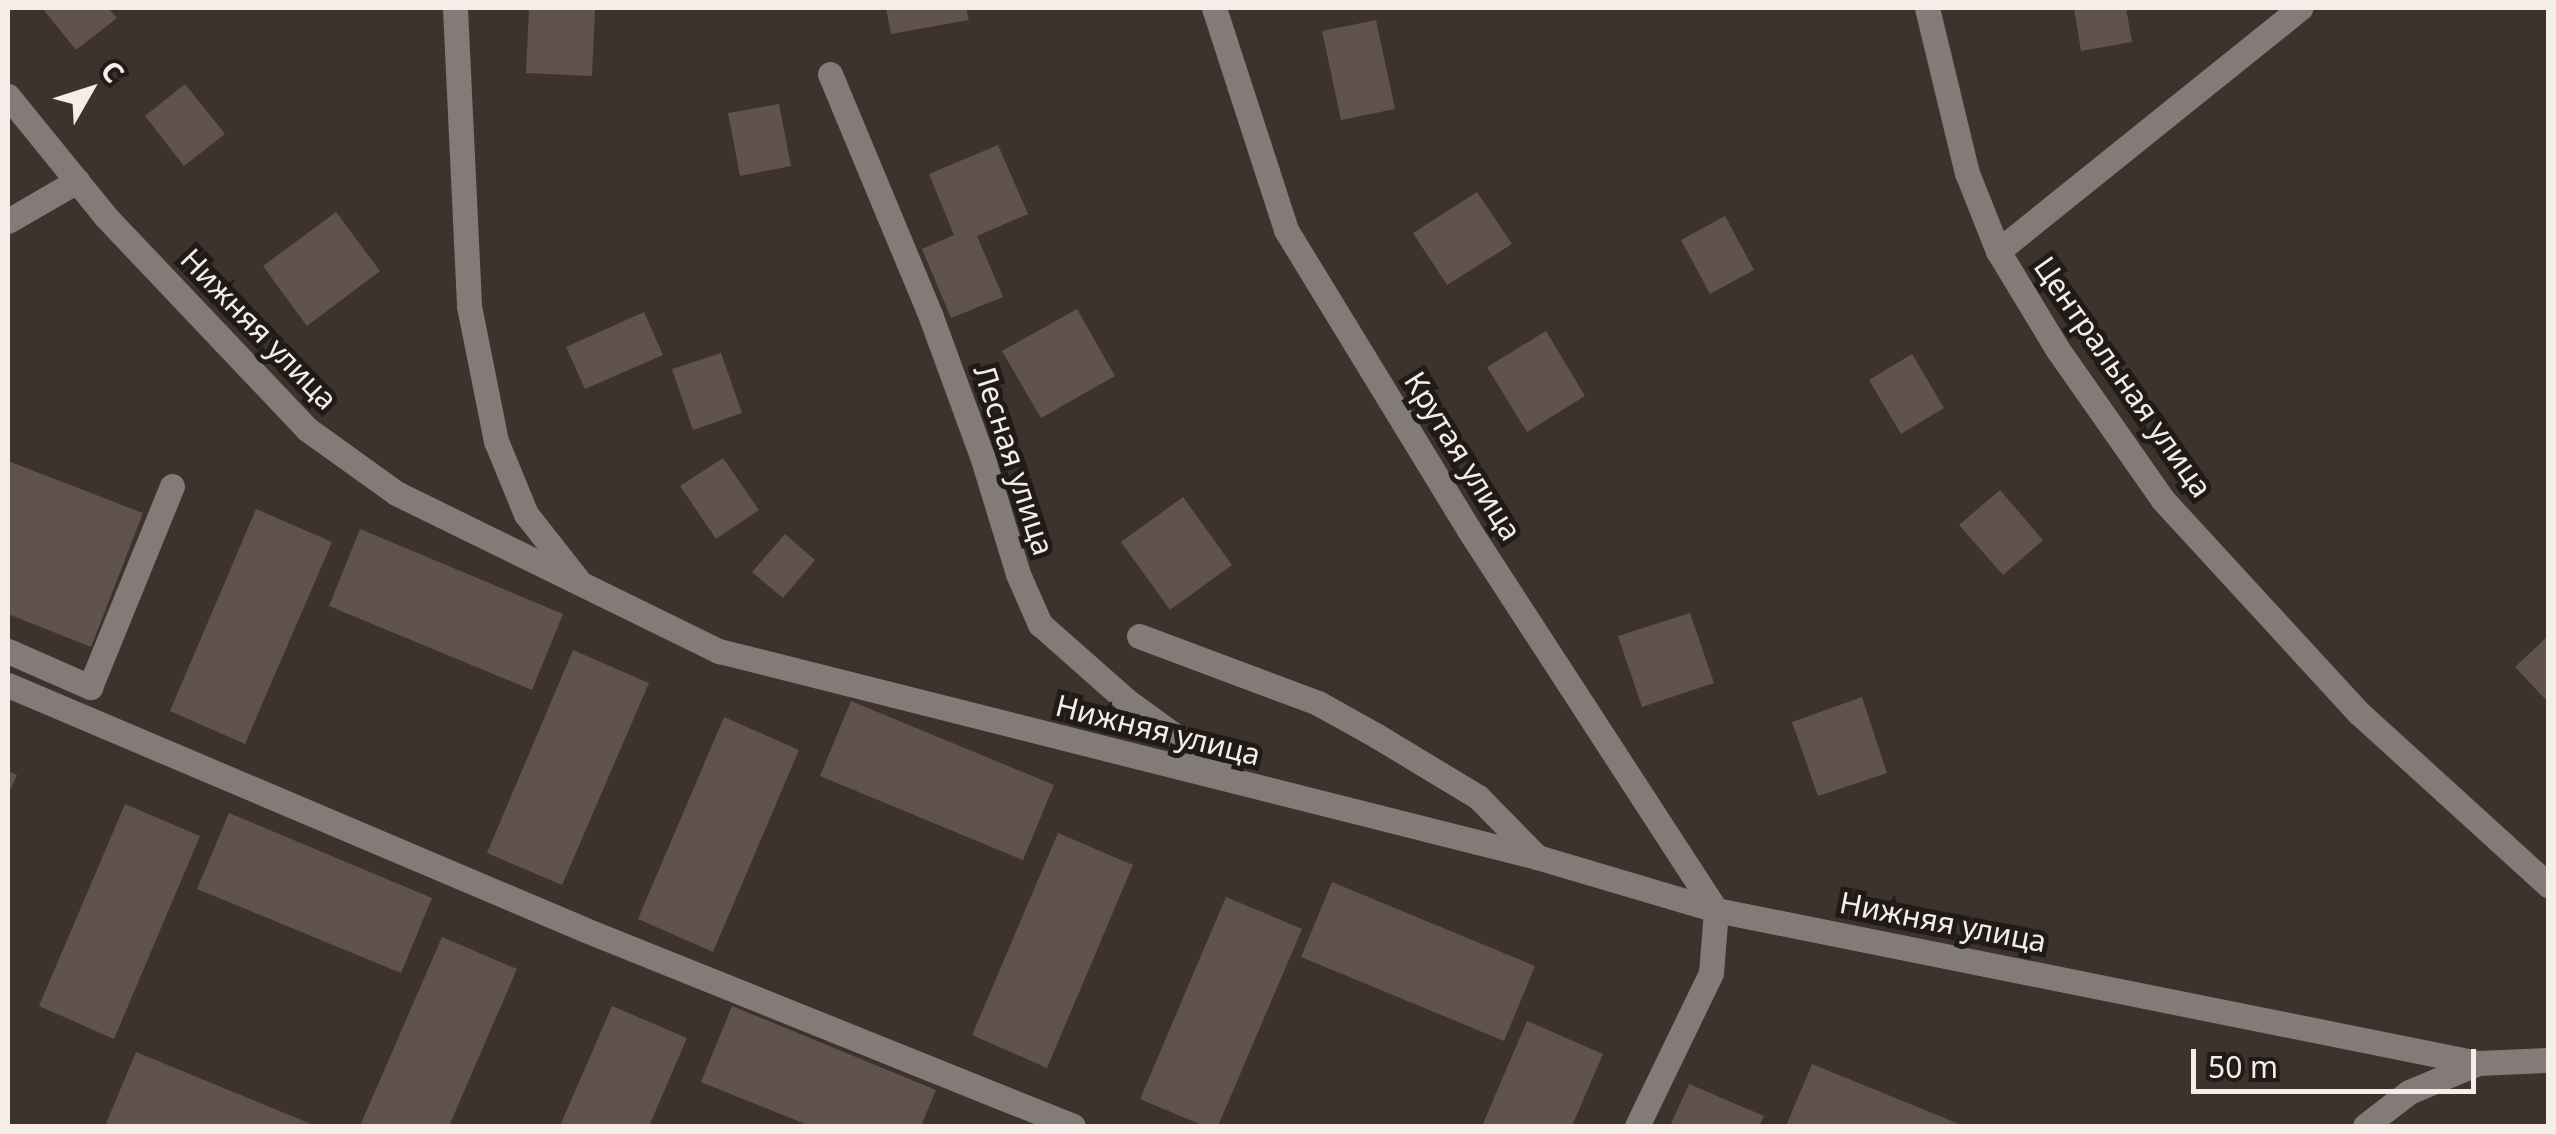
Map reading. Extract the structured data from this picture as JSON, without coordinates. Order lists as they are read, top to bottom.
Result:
{
  "streets": {
    "street": [
      "Нижняя улица",
      "Центральная улица",
      "Крутая улица",
      "Лесная улица"
    ]
  },
  "crossings": [
    ["Нижняя улица", "Крутая улица"],
    ["Нижняя улица", "Лесная улица"]
  ],
  "scale_bar": "50 m",
  "north": "top right"
}
